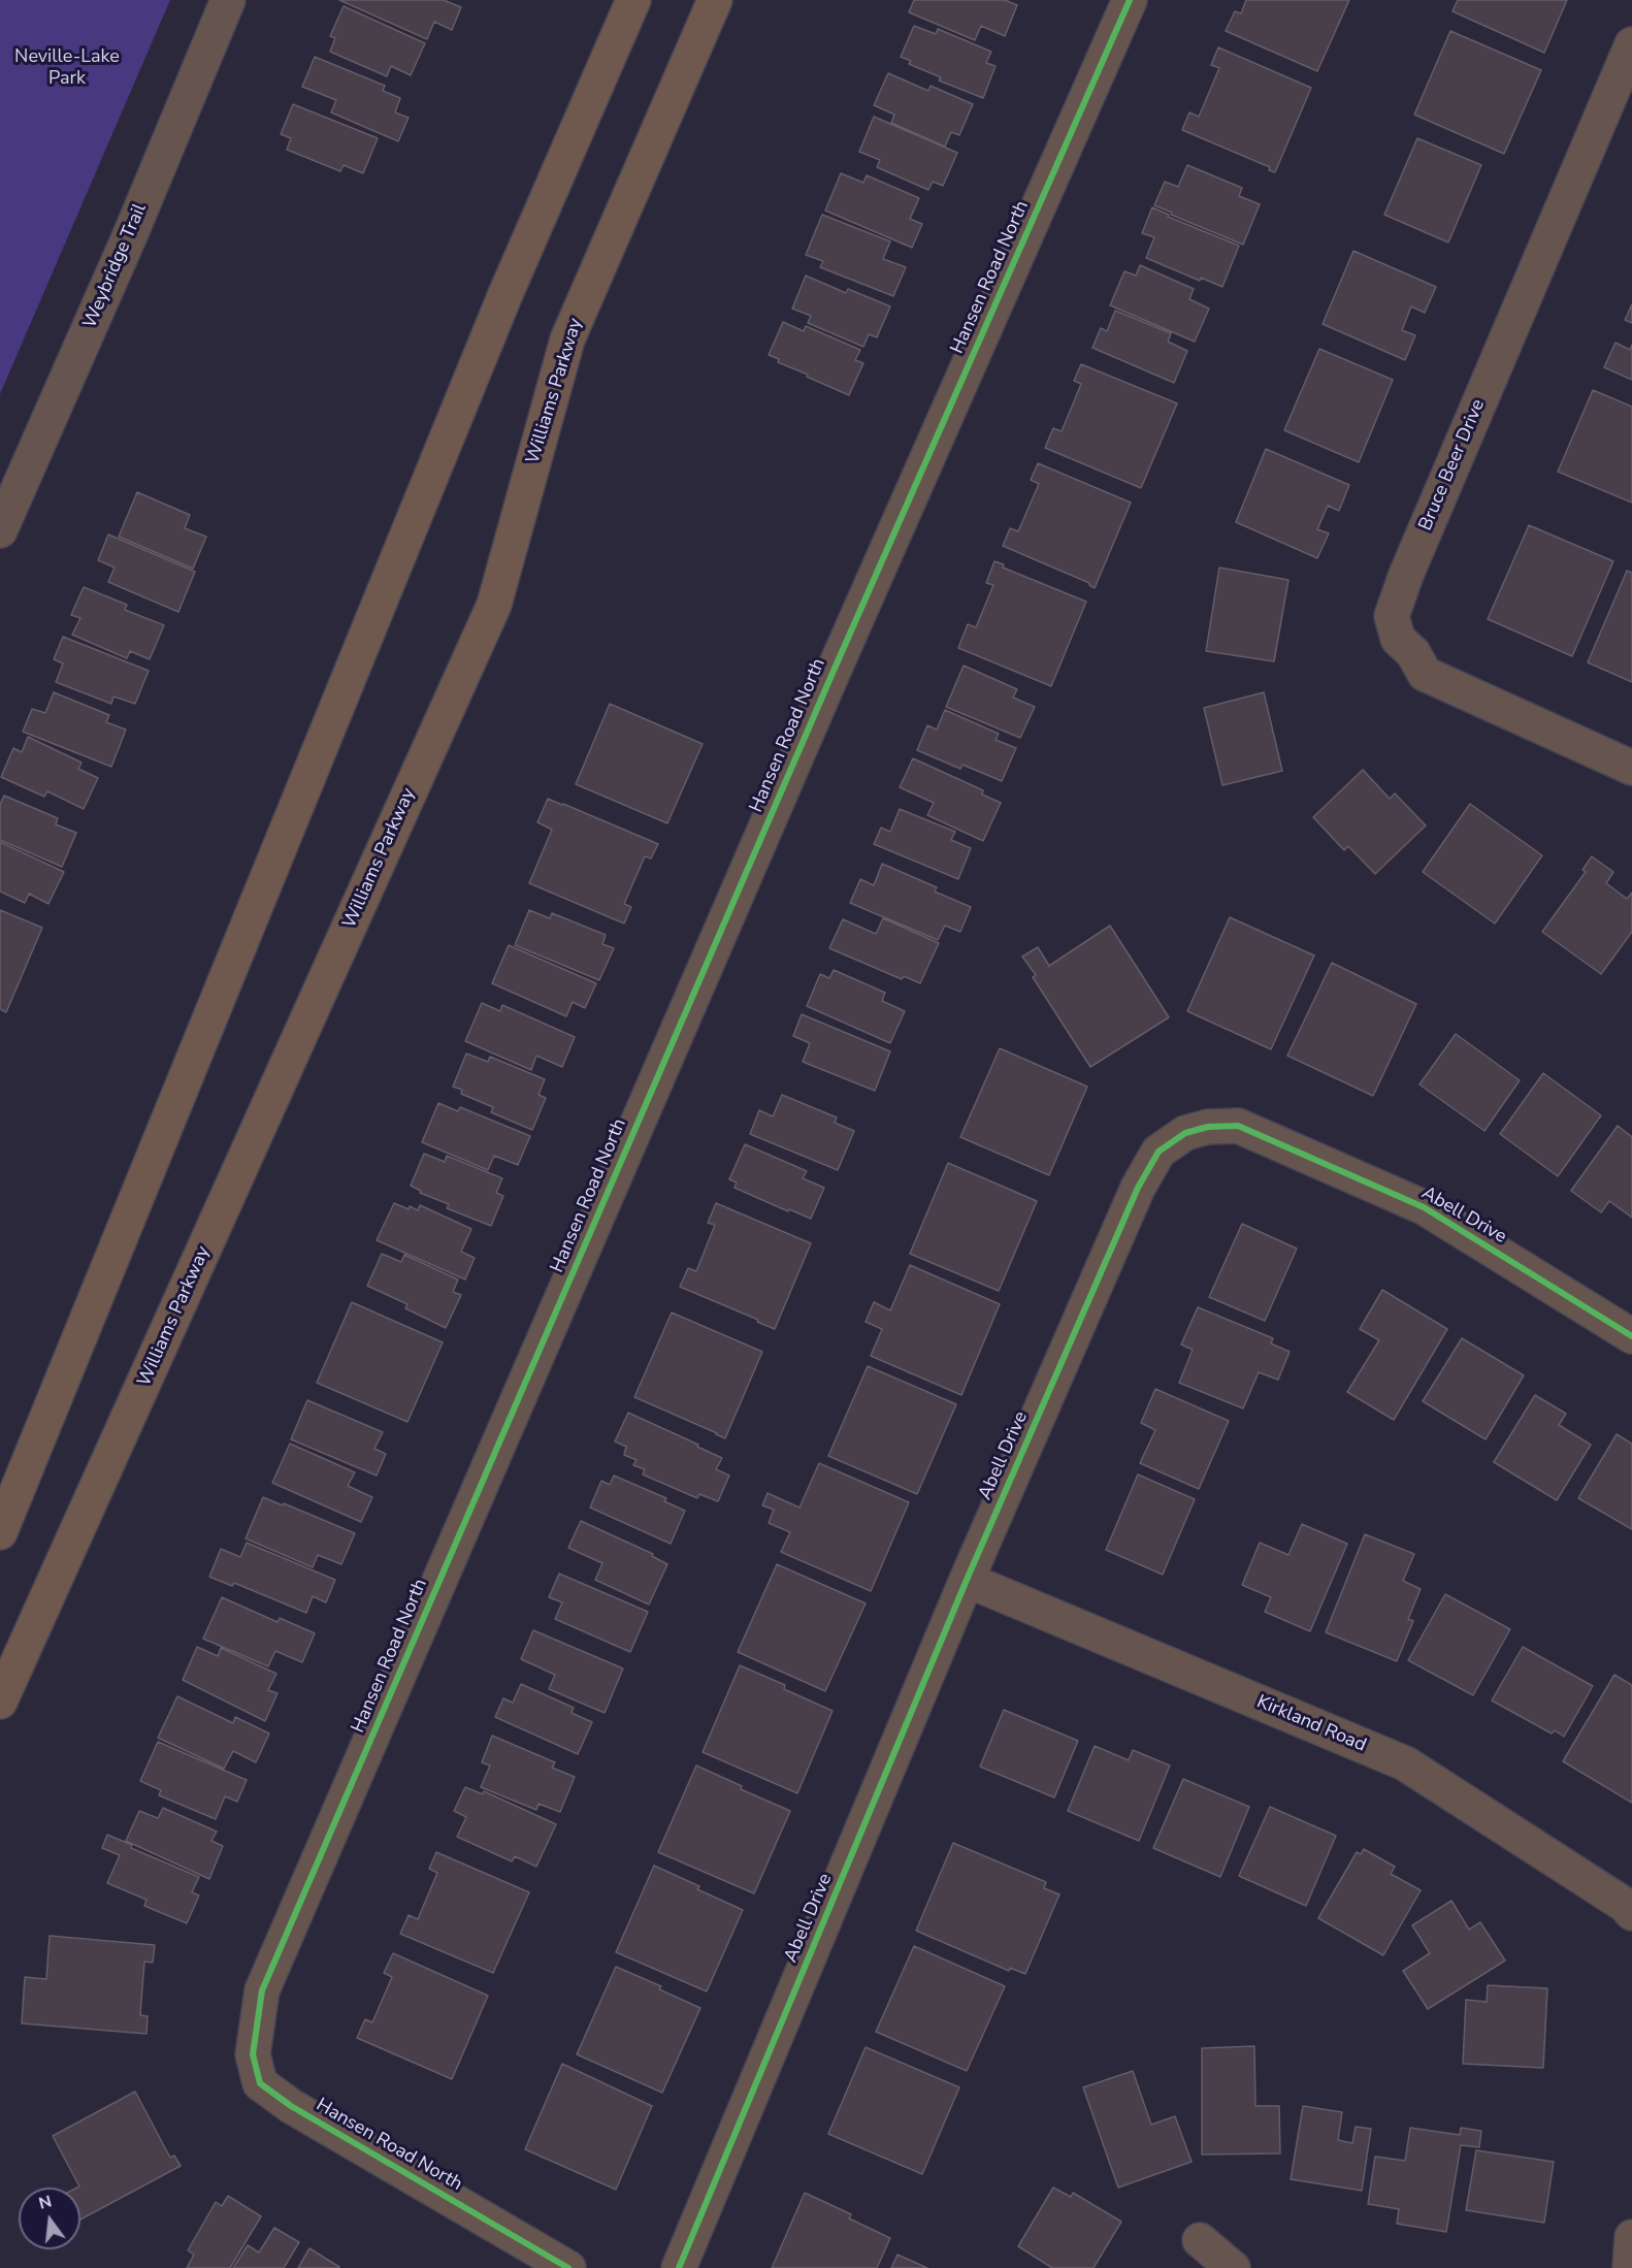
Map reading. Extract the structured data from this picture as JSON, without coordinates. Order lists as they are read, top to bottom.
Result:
{
  "streets": {
    "main road": ["Williams Parkway"],
    "street": [
      "Weybridge Trail",
      "Hansen Road North",
      "Bruce Beer Drive",
      "Abell Drive",
      "Kirkland Road"
    ]
  },
  "crossings": [
    ["Abell Drive", "Kirkland Road"]
  ],
  "parks": ["Neville-Lake Park"],
  "north": "top"
}
